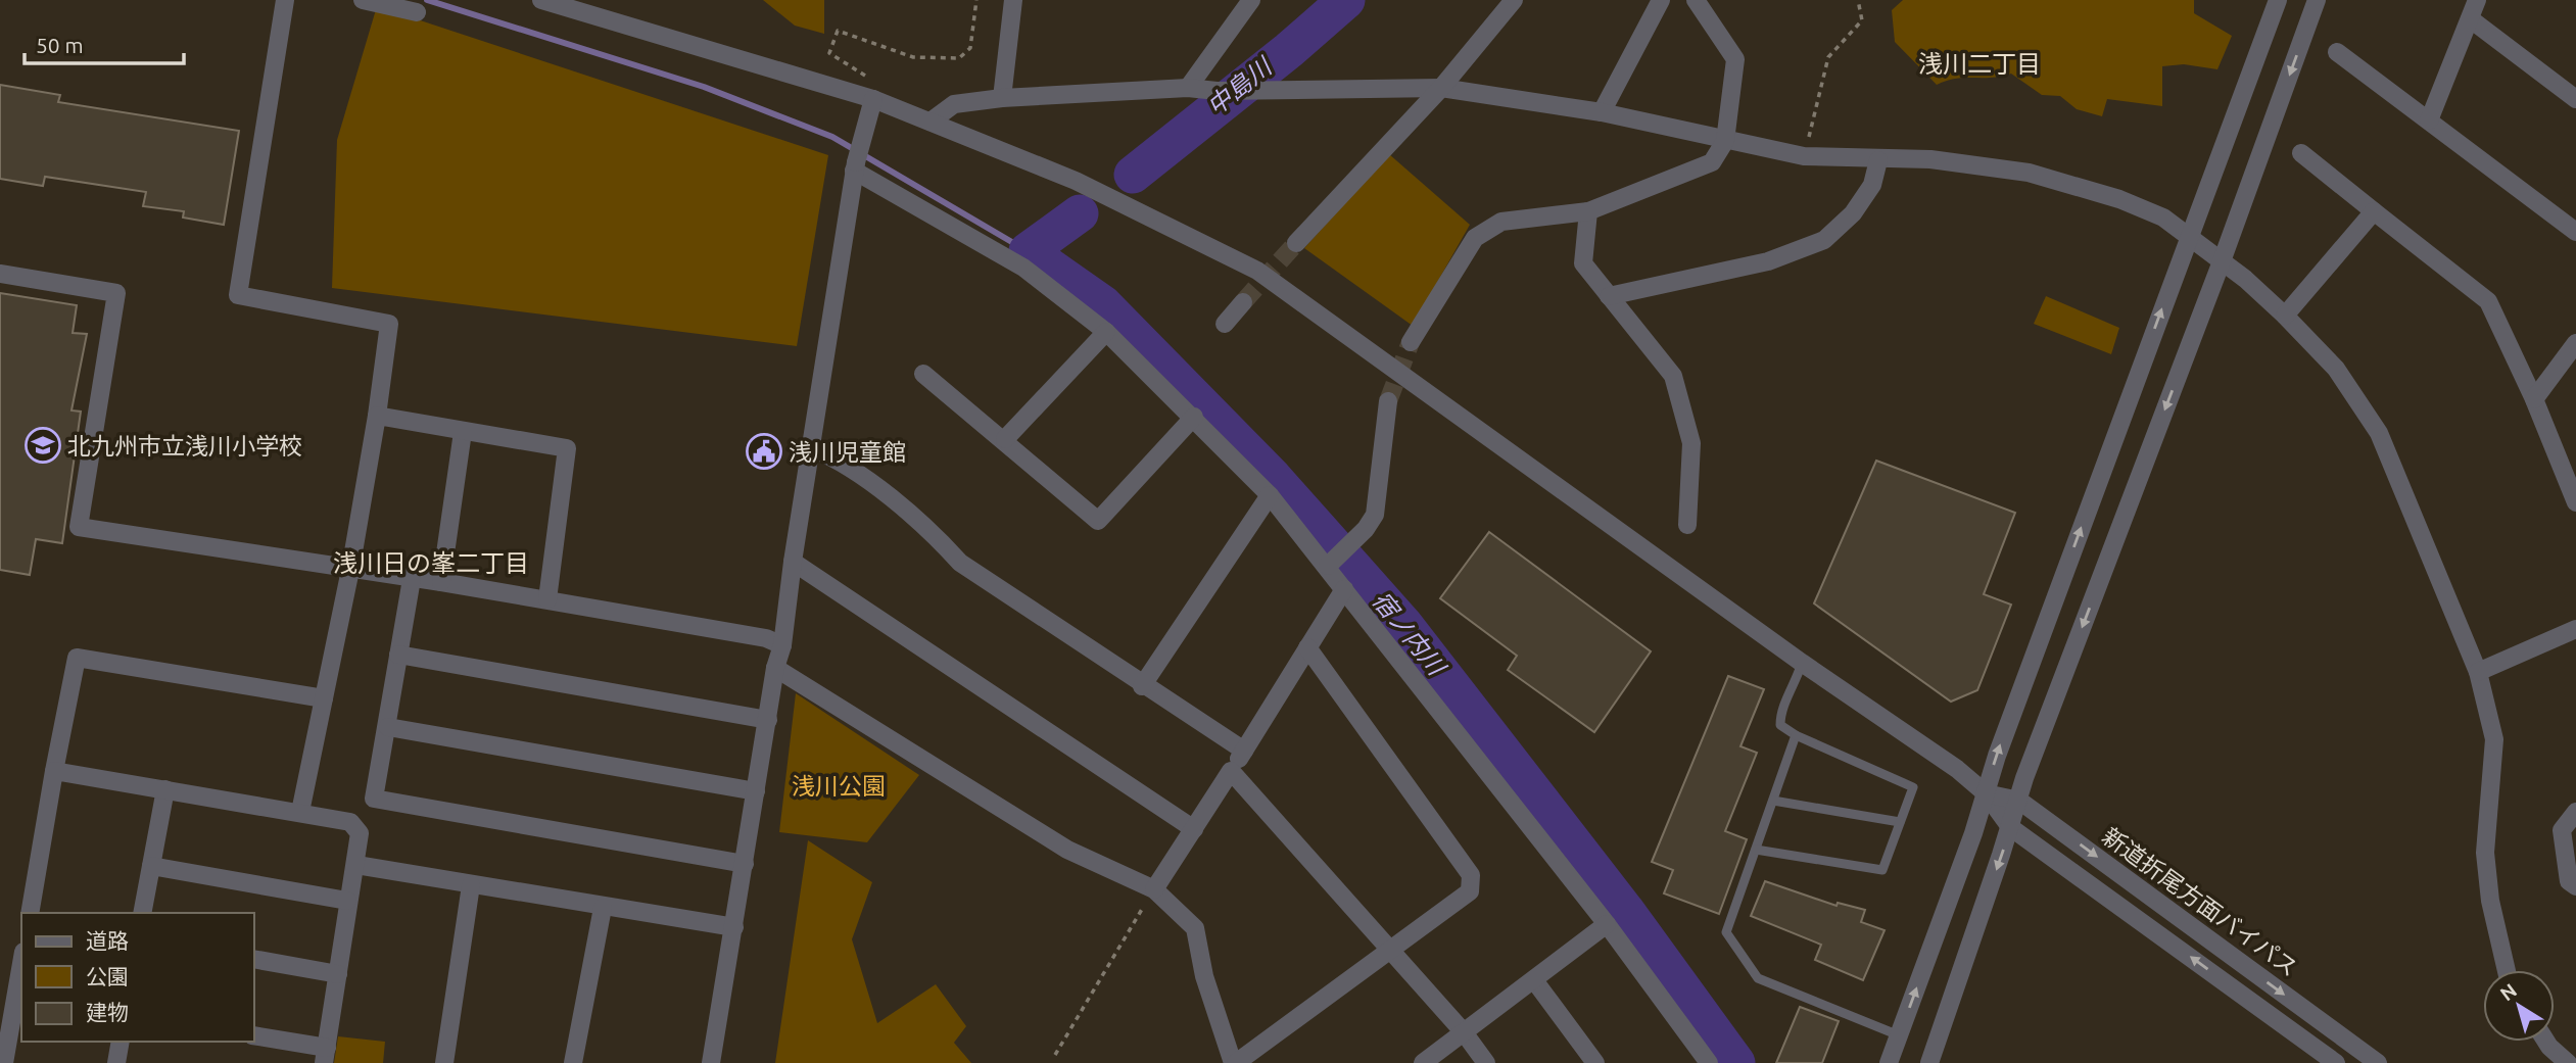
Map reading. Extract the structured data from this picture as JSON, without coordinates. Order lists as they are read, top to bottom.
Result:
{
  "streets": {
    "street": ["新道折尾方面バイパス"]
  },
  "districts": ["浅川二丁目", "浅川日の峯二丁目"],
  "water": ["中島川", "宿ノ内川"],
  "parks": ["浅川公園"],
  "places": {
    "school or university": ["北九州市立浅川小学校"],
    "public building": ["浅川児童館"]
  },
  "legend": ["道路", "公園", "建物"],
  "scale_bar": "50 m",
  "north": "top left"
}
